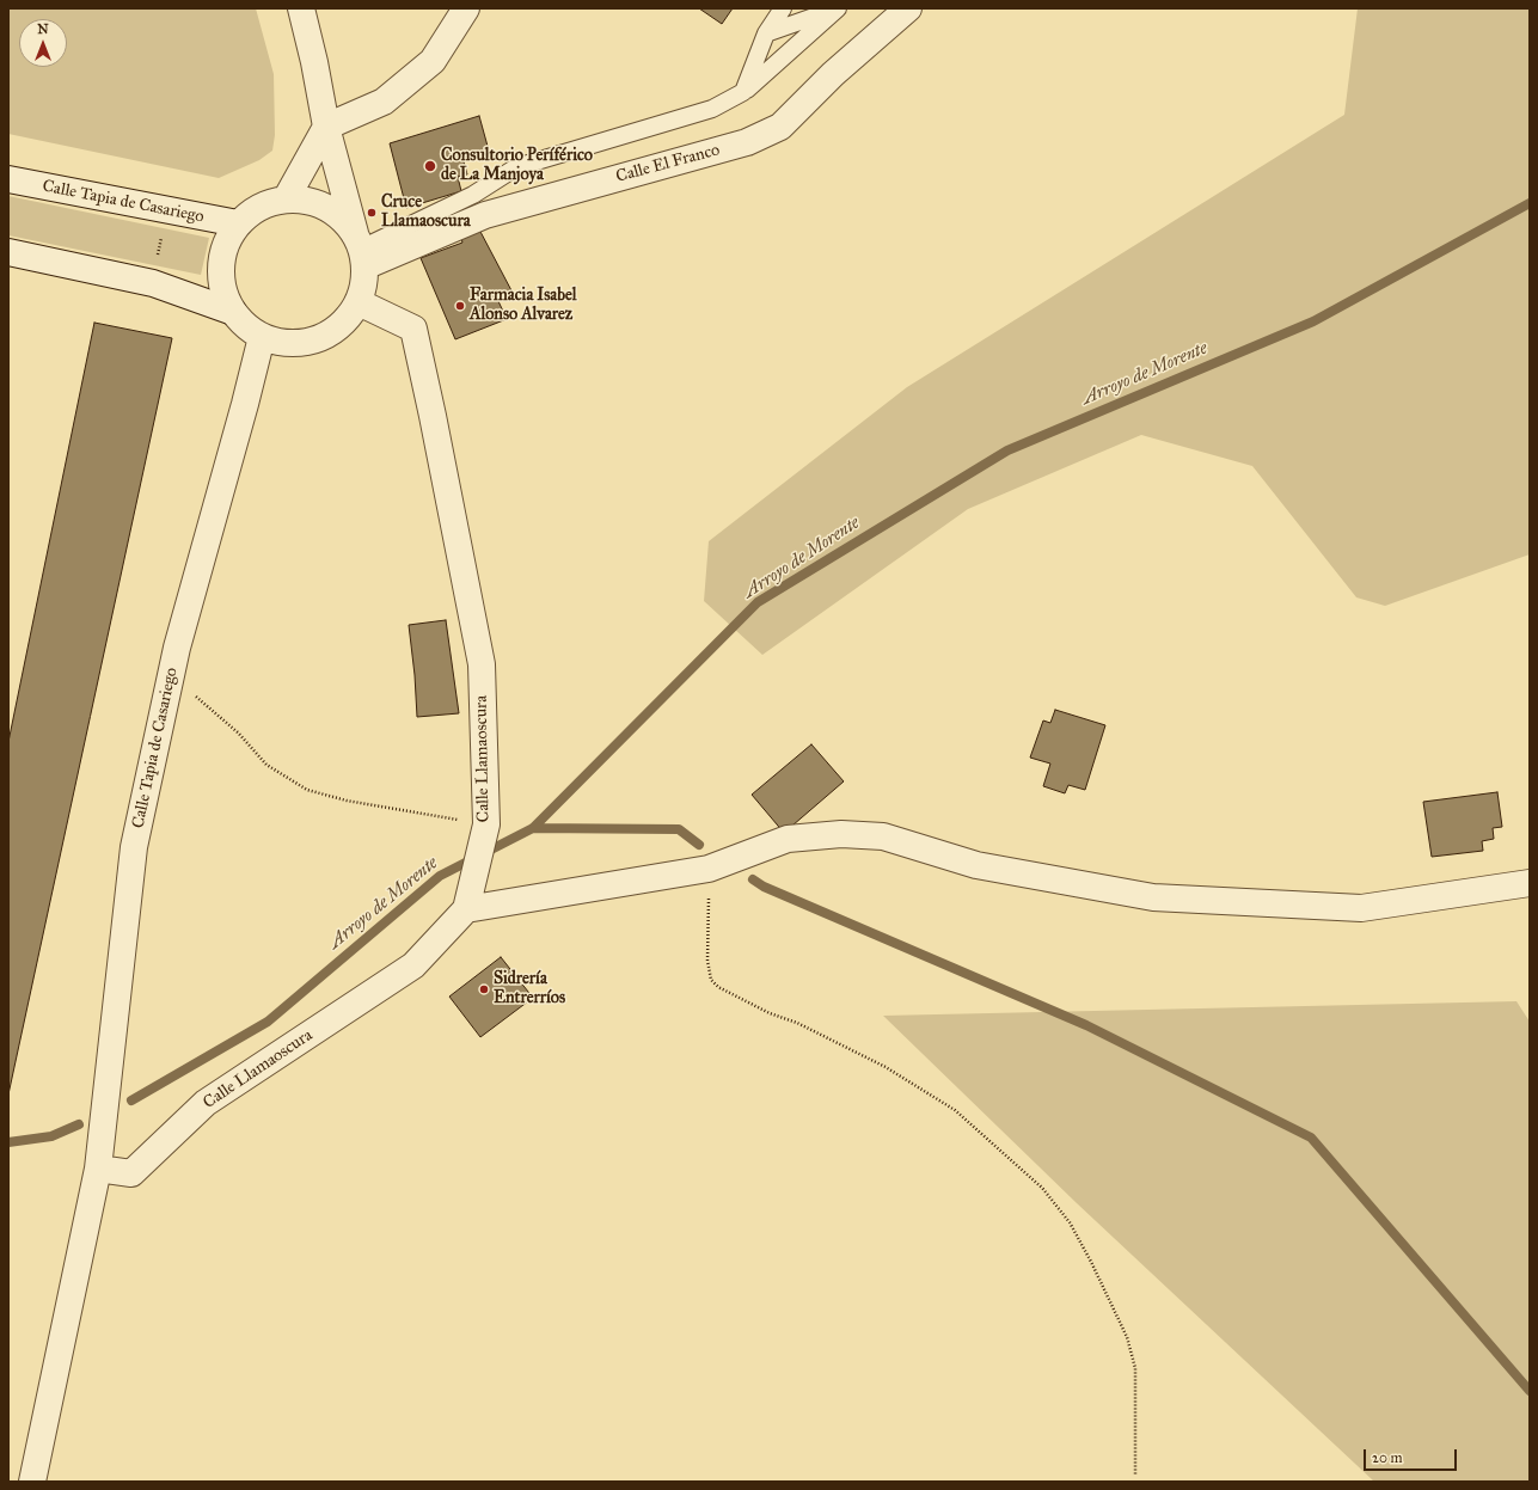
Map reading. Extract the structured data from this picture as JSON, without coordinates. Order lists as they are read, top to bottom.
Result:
{
  "streets": {
    "street": ["Calle El Franco", "Calle Tapia de Casariego", "Calle Llamaoscura"]
  },
  "crossings": [
    ["Calle El Franco", "Calle Tapia de Casariego"],
    ["Calle El Franco", "Calle Llamaoscura"],
    ["Calle Tapia de Casariego", "Calle Llamaoscura"]
  ],
  "water": ["Arroyo de Morente"],
  "places": [
    "Consultorio Períférico de La Manjoya",
    "Cruce Llamaoscura",
    "Farmacia Isabel Alonso Alvarez",
    "Sidrería Entrerríos"
  ],
  "scale_bar": "20 m",
  "north": "top"
}
